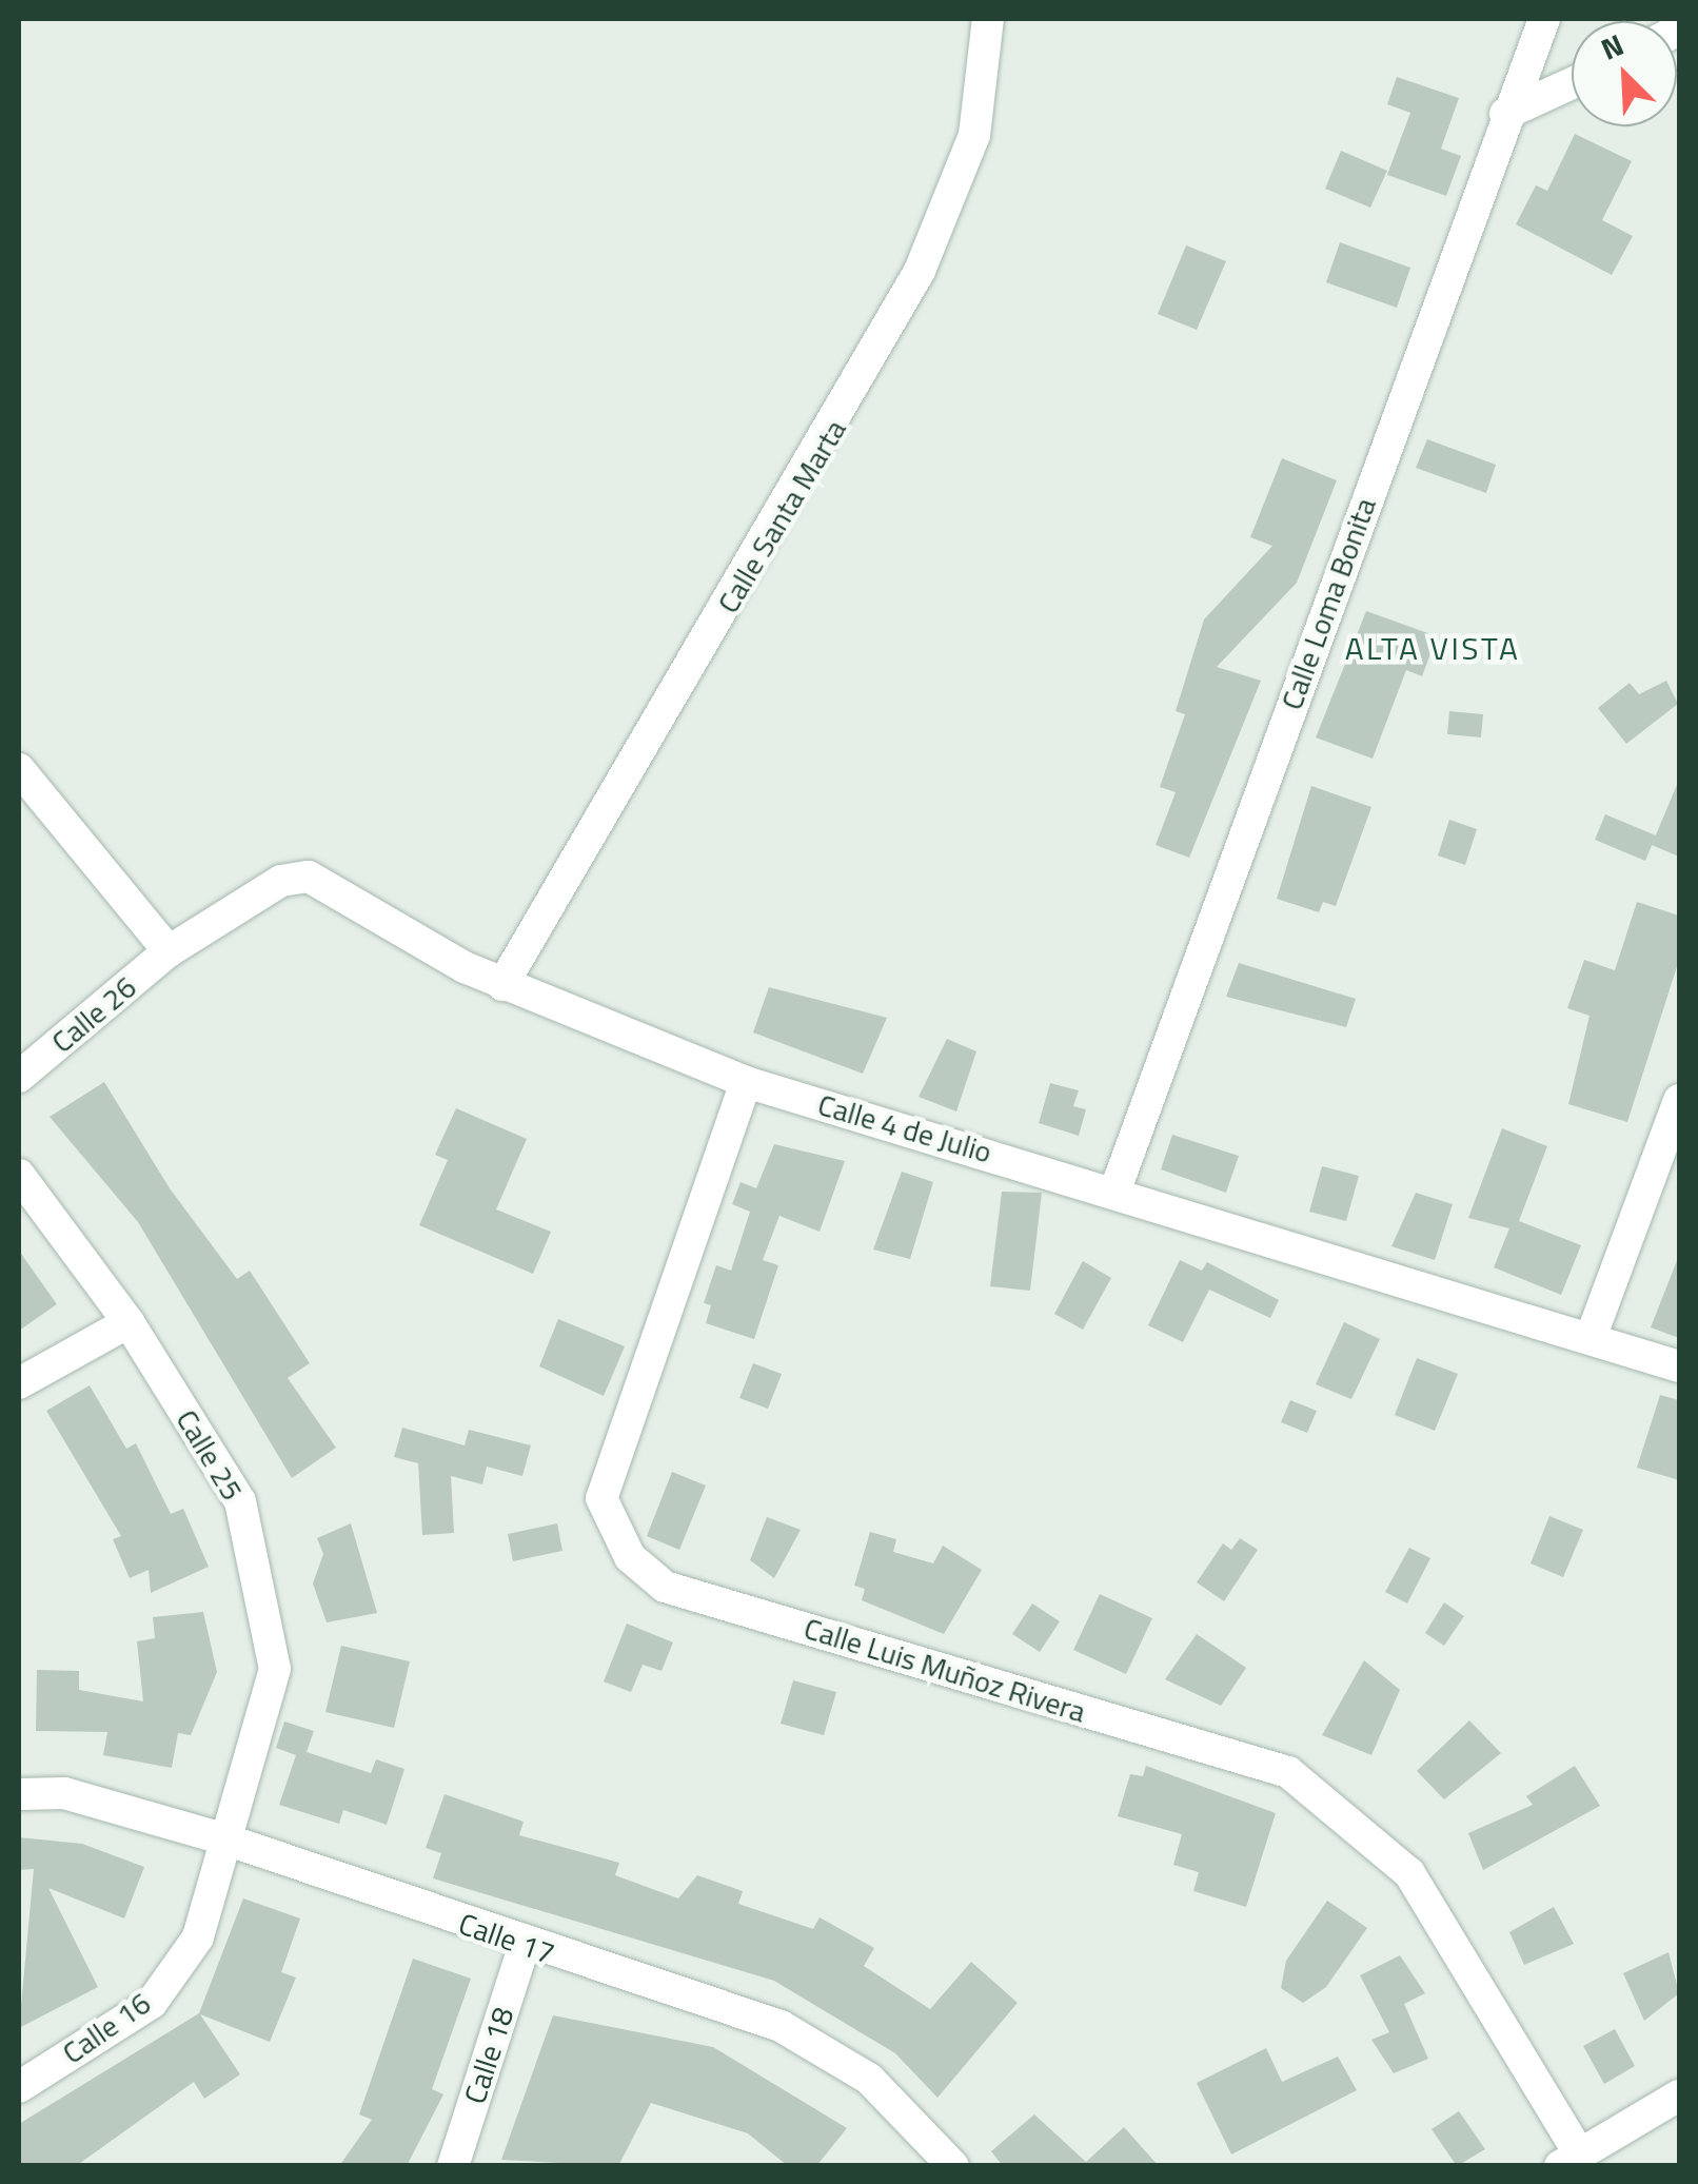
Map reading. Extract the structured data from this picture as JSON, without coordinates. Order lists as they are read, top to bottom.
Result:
{
  "streets": {
    "street": [
      "Calle Santa Marta",
      "Calle Loma Bonita",
      "Calle 26",
      "Calle 4 de Julio",
      "Calle 25",
      "Calle Luis Muñoz Rivera",
      "Calle 17",
      "Calle 16",
      "Calle 18"
    ]
  },
  "crossings": [
    ["Calle Santa Marta", "Calle 4 de Julio"],
    ["Calle Loma Bonita", "Calle 4 de Julio"],
    ["Calle 26", "Calle 4 de Julio"],
    ["Calle 4 de Julio", "Calle Luis Muñoz Rivera"],
    ["Calle 25", "Calle 17"],
    ["Calle 25", "Calle 16"],
    ["Calle 17", "Calle 16"],
    ["Calle 17", "Calle 18"]
  ],
  "districts": ["ALTA VISTA"],
  "north": "top left"
}
